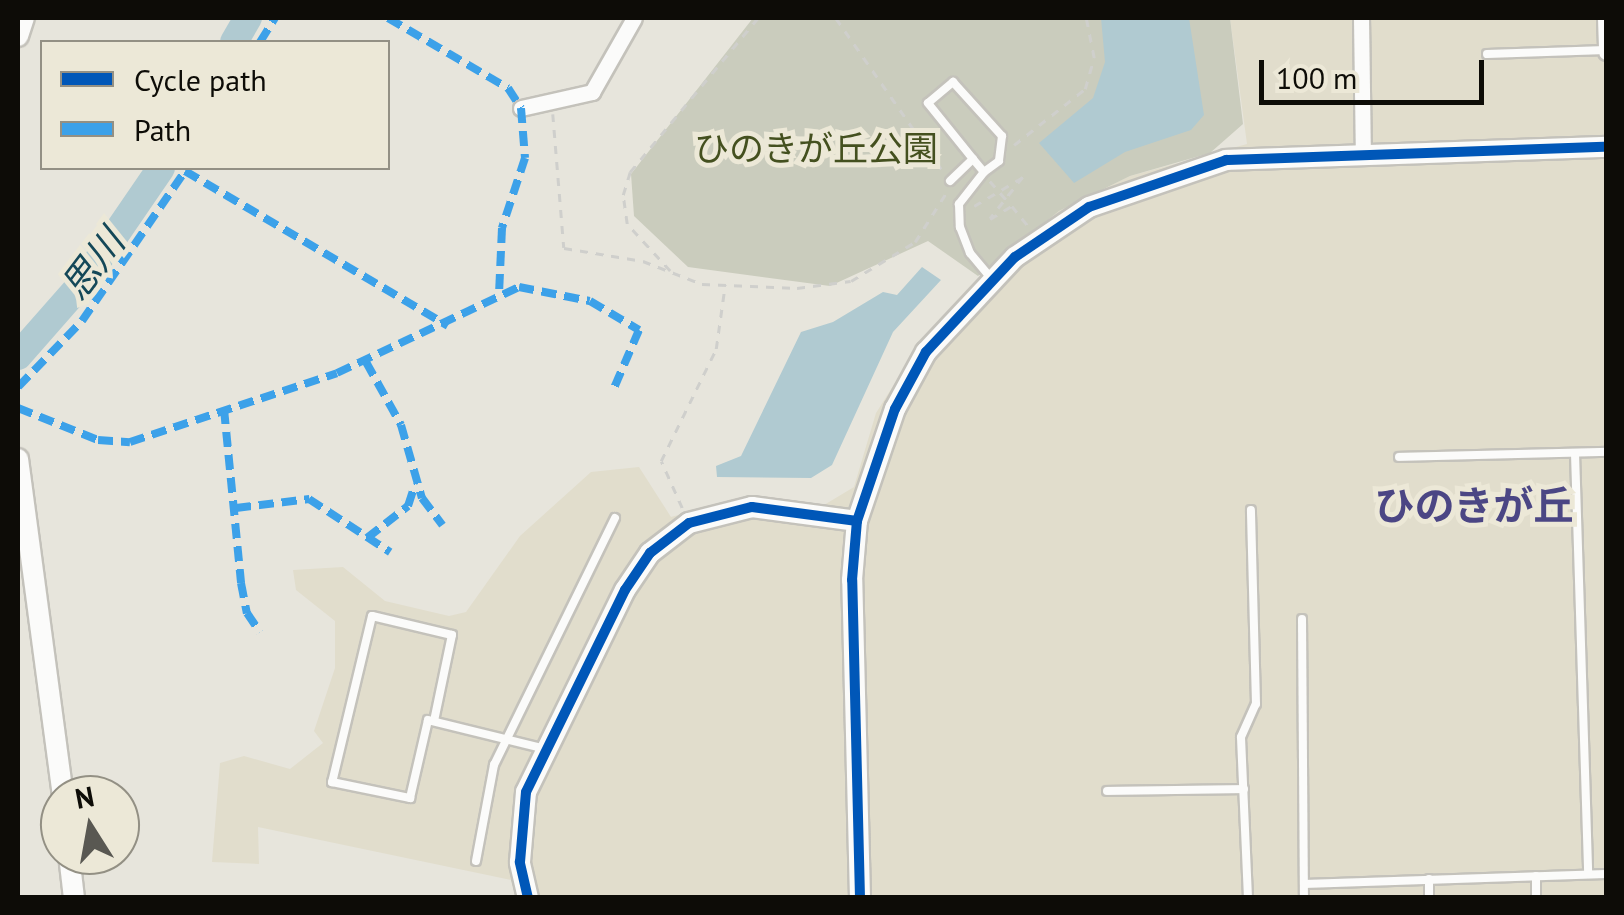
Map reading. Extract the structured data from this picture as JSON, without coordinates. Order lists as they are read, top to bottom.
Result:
{
  "districts": ["ひのきが丘"],
  "water": ["思川"],
  "parks": ["ひのきが丘公園"],
  "legend": ["Cycle path", "Path"],
  "scale_bar": "100 m",
  "north": "top"
}
